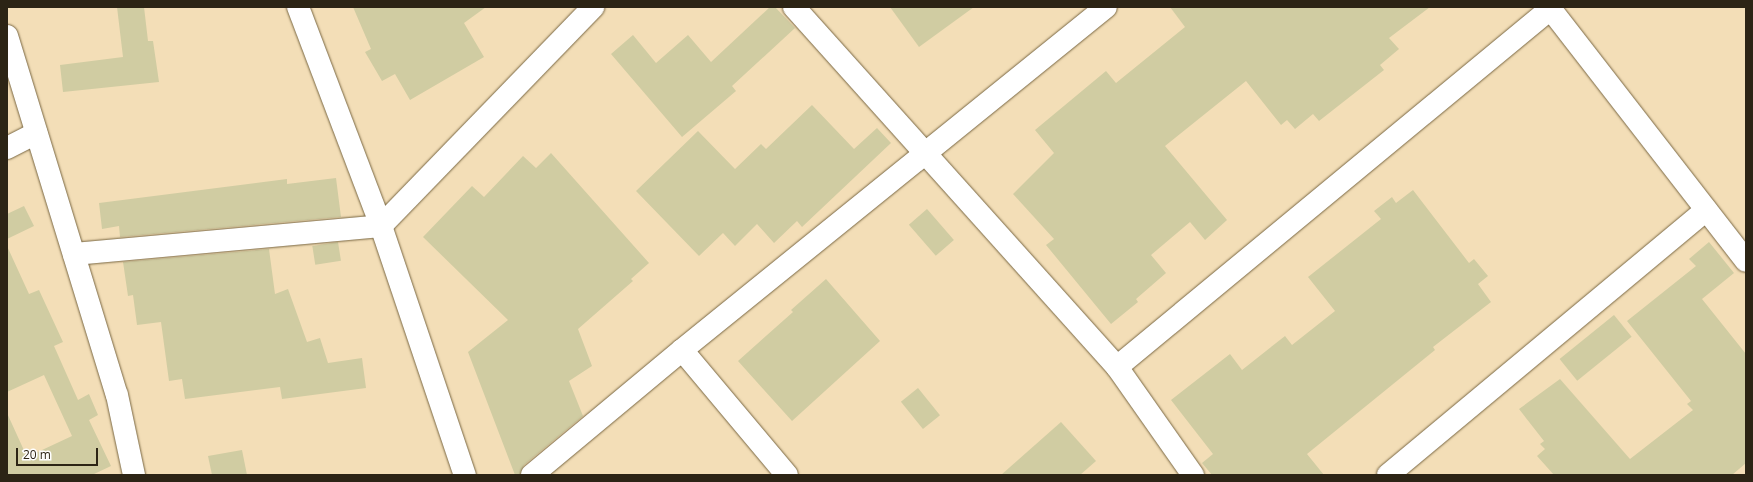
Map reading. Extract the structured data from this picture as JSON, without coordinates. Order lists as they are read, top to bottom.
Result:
{
  "scale_bar": "20 m"
}
